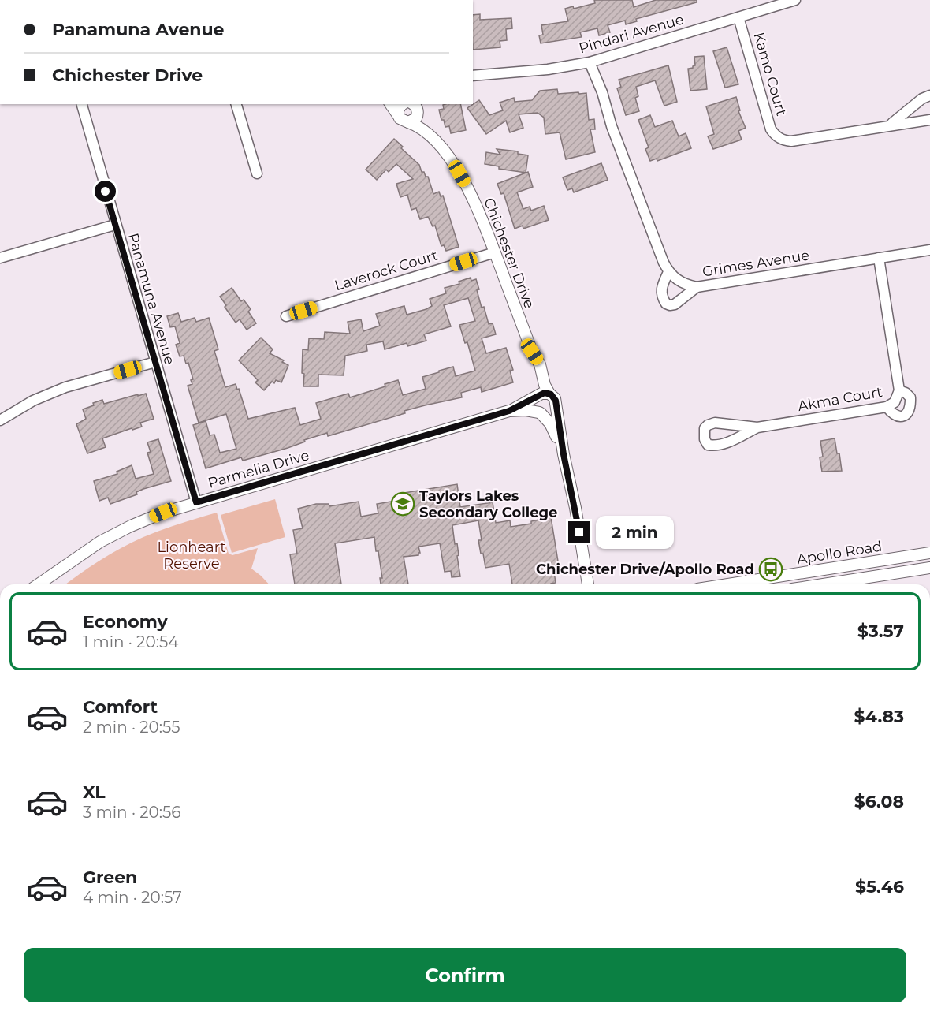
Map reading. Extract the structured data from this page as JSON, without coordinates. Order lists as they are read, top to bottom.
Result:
{
  "streets": {
    "street": [
      "Pindari Avenue",
      "Kamo Court",
      "Chichester Drive",
      "Grimes Avenue",
      "Laverock Court",
      "Panamuna Avenue",
      "Akma Court",
      "Parmelia Drive",
      "Apollo Road"
    ]
  },
  "crossings": [
    ["Pindari Avenue", "Kamo Court"],
    ["Chichester Drive", "Laverock Court"],
    ["Chichester Drive", "Parmelia Drive"],
    ["Grimes Avenue", "Akma Court"],
    ["Panamuna Avenue", "Parmelia Drive"]
  ],
  "parks": ["Lionheart Reserve"],
  "places": {
    "school or university": ["Taylors Lakes Secondary College"],
    "bus stop": ["Chichester Drive/Apollo Road"]
  },
  "page": {
    "banner": ["Panamuna Avenue", "Chichester Drive"],
    "bubble": "2 min",
    "list": [
      {
        "name": "Economy",
        "note": "1 min · 20:54",
        "value": "$3.57"
      },
      {
        "name": "Comfort",
        "note": "2 min · 20:55",
        "value": "$4.83"
      },
      {
        "name": "XL",
        "note": "3 min · 20:56",
        "value": "$6.08"
      },
      {
        "name": "Green",
        "note": "4 min · 20:57",
        "value": "$5.46"
      }
    ],
    "buttons": "Confirm"
  }
}
